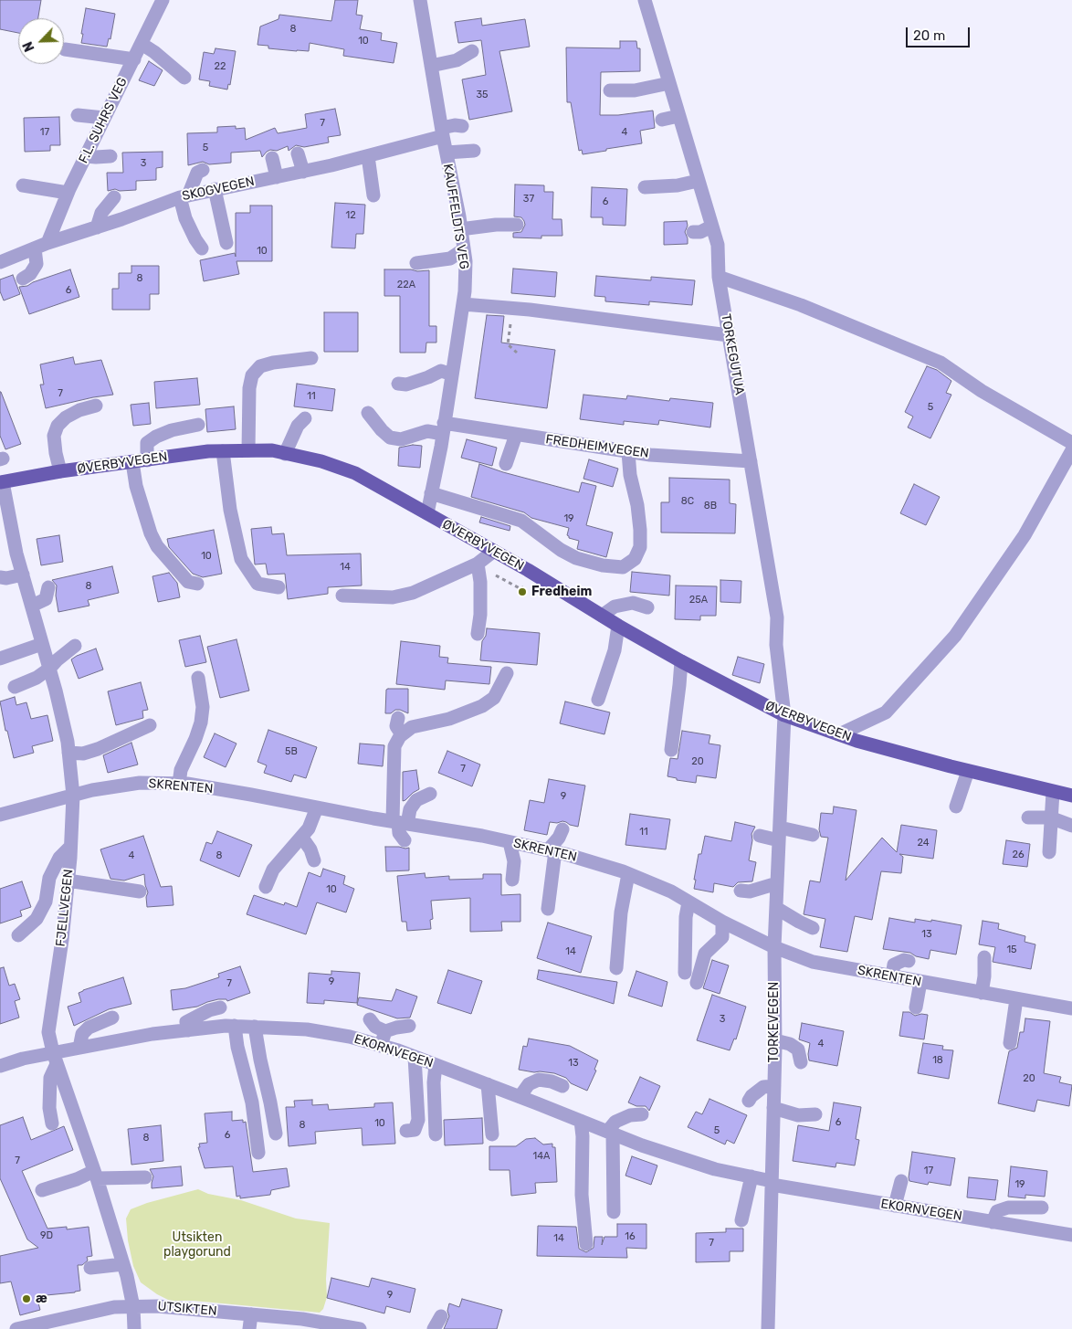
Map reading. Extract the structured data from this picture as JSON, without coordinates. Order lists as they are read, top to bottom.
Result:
{
  "streets": {
    "main road": ["ØVERBYVEGEN"],
    "street": [
      "F.L. SUHRS VEG",
      "SKOGVEGEN",
      "KAUFFELDTS VEG",
      "TORKEGUTUA",
      "FREDHEIMVEGEN",
      "SKRENTEN",
      "FJELLVEGEN",
      "TORKEVEGEN",
      "EKORNVEGEN",
      "UTSIKTEN"
    ]
  },
  "crossings": [
    ["F.L. SUHRS VEG", "SKOGVEGEN"],
    ["SKOGVEGEN", "KAUFFELDTS VEG"],
    ["KAUFFELDTS VEG", "FREDHEIMVEGEN"],
    ["KAUFFELDTS VEG", "ØVERBYVEGEN"],
    ["TORKEGUTUA", "FREDHEIMVEGEN"],
    ["TORKEGUTUA", "ØVERBYVEGEN"],
    ["TORKEGUTUA", "TORKEVEGEN"],
    ["ØVERBYVEGEN", "FJELLVEGEN"],
    ["ØVERBYVEGEN", "TORKEVEGEN"],
    ["SKRENTEN", "FJELLVEGEN"],
    ["SKRENTEN", "TORKEVEGEN"],
    ["FJELLVEGEN", "EKORNVEGEN"],
    ["FJELLVEGEN", "UTSIKTEN"],
    ["TORKEVEGEN", "EKORNVEGEN"]
  ],
  "parks": ["Utsikten playgorund"],
  "places": ["Fredheim", "æ"],
  "house_numbers": [
    "8",
    "10",
    "22",
    "35",
    "7",
    "17",
    "4",
    "5",
    "3",
    "37",
    "6",
    "12",
    "10",
    "8",
    "22A",
    "6",
    "7",
    "11",
    "5",
    "8C",
    "8B",
    "19",
    "10",
    "14",
    "8",
    "25A",
    "5B",
    "20",
    "7",
    "9",
    "11",
    "24",
    "26",
    "4",
    "8",
    "10",
    "13",
    "15",
    "14",
    "9",
    "7",
    "3",
    "4",
    "18",
    "13",
    "20",
    "6",
    "10",
    "8",
    "5",
    "6",
    "8",
    "14A",
    "7",
    "17",
    "19",
    "9D",
    "16",
    "14",
    "7",
    "9"
  ],
  "scale_bar": "20 m",
  "north": "bottom left"
}
